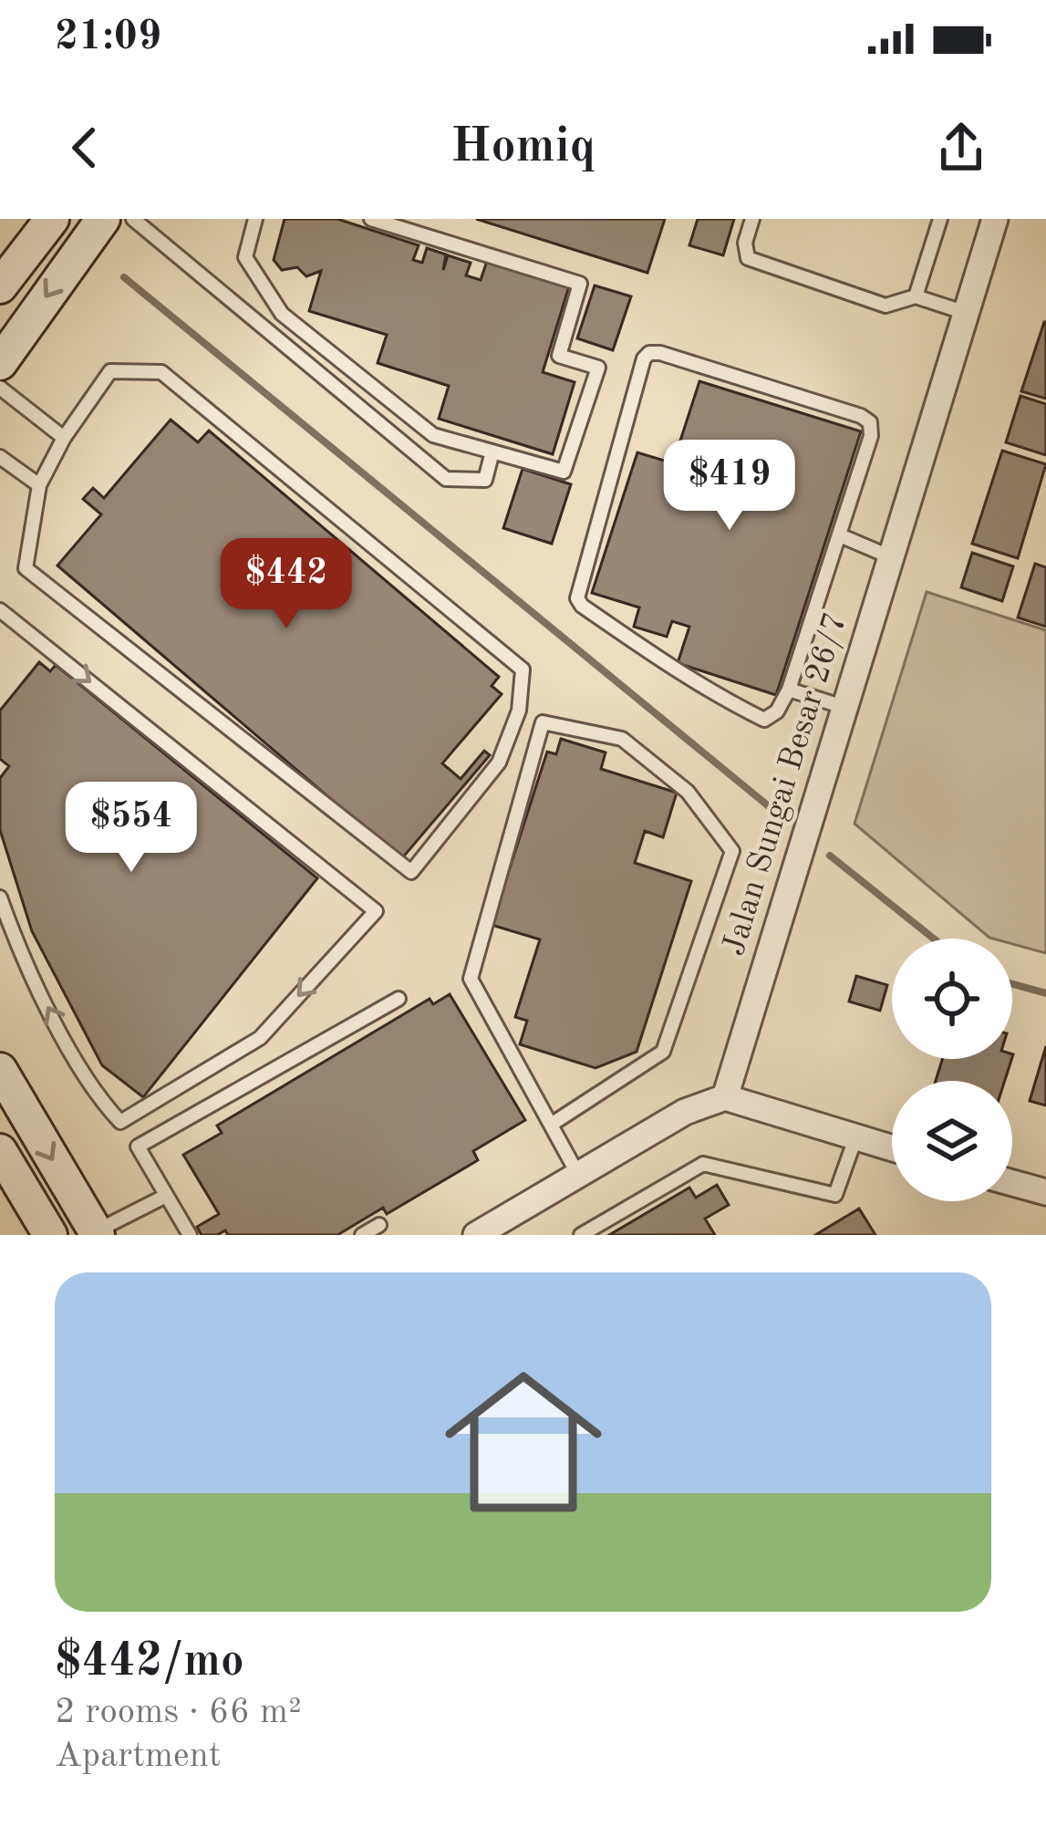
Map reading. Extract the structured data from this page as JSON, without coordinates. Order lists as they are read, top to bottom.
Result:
{
  "streets": {
    "street": ["Jalan Sungai Besar 26/7"]
  },
  "page": {
    "status": "21:09",
    "header": "Homiq",
    "price": ["$419", "$442", "$554"],
    "list": [
      {
        "name": "$442/mo",
        "note": "2 rooms · 66 m² · Apartment"
      }
    ]
  }
}
